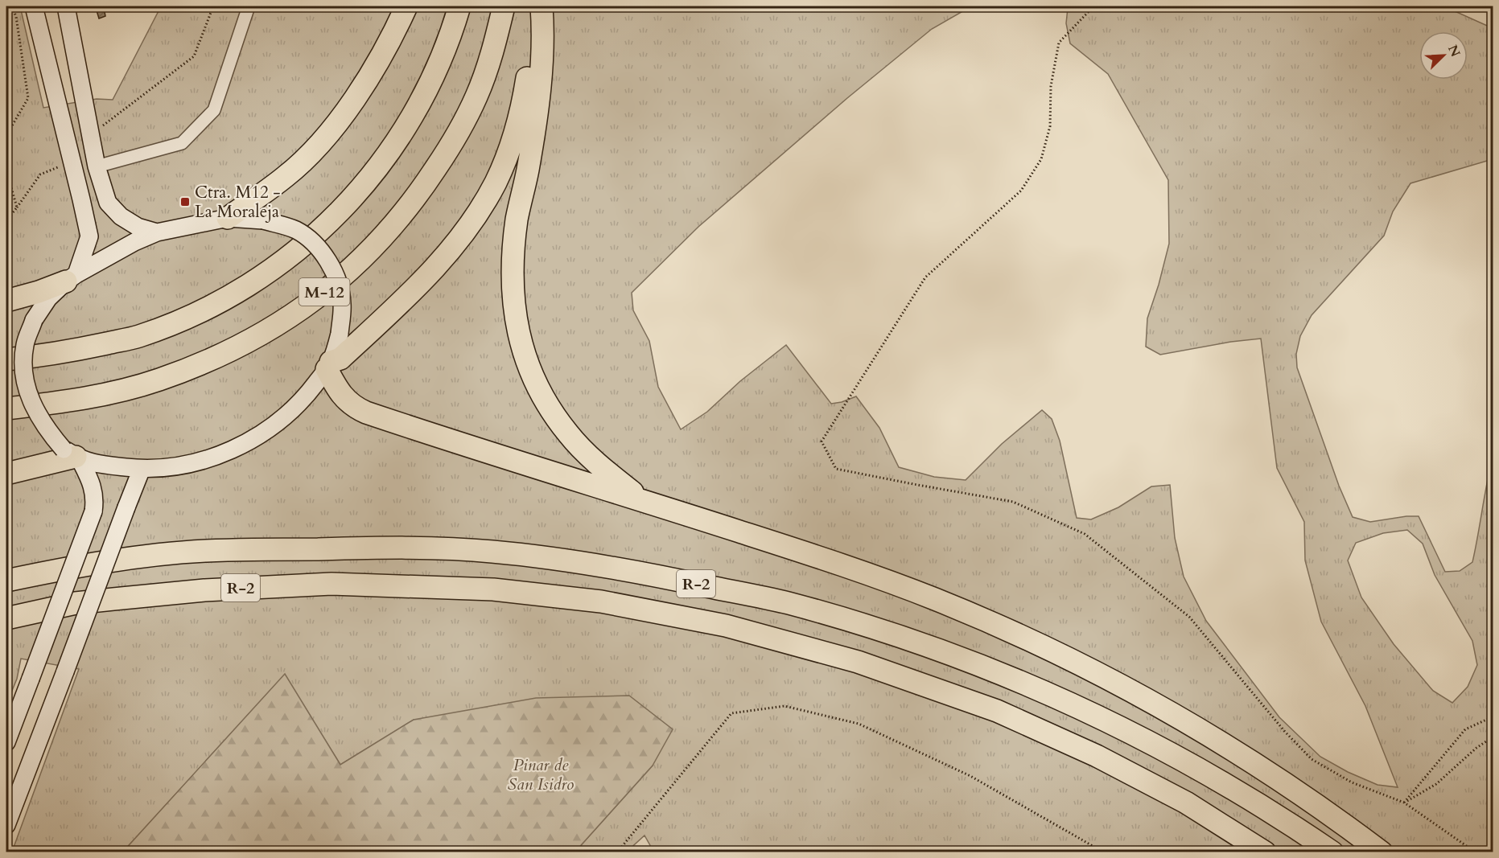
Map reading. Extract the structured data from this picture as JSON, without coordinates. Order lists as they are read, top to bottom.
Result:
{
  "streets": {
    "highway": ["M-12", "R-2"]
  },
  "parks": ["Pinar de San Isidro"],
  "places": {
    "transit": ["Ctra. M12 - La Moraleja"]
  },
  "north": "top right"
}
